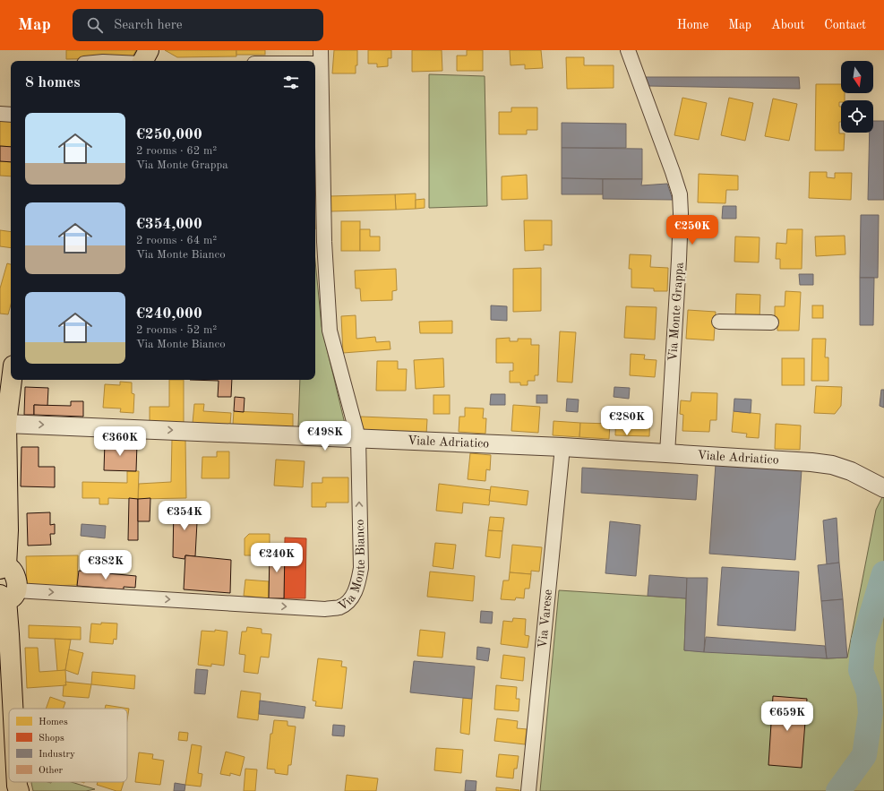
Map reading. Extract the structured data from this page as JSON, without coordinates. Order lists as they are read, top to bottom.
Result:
{
  "streets": {
    "street": [
      "Via Monte Grappa",
      "Viale Adriatico",
      "Via Monte Bianco",
      "Via Varese"
    ]
  },
  "crossings": [
    ["Via Monte Grappa", "Viale Adriatico"],
    ["Viale Adriatico", "Via Monte Bianco"],
    ["Viale Adriatico", "Via Varese"]
  ],
  "one_way": ["Viale Adriatico"],
  "legend": [
    "Homes",
    "Shops",
    "Industry",
    "Other"
  ],
  "north": "bottom",
  "page": {
    "header": "Map",
    "search": "Search here",
    "nav": [
      "Home",
      "Map",
      "About",
      "Contact"
    ],
    "heading": "8 homes",
    "list": [
      {
        "name": "€250,000",
        "note": "2 rooms · 62 m² · Via Monte Grappa"
      },
      {
        "name": "€354,000",
        "note": "2 rooms · 64 m² · Via Monte Bianco"
      },
      {
        "name": "€240,000",
        "note": "2 rooms · 52 m² · Via Monte Bianco"
      }
    ],
    "price": [
      "€250K",
      "€280K",
      "€498K",
      "€360K",
      "€354K",
      "€240K",
      "€382K",
      "€659K"
    ]
  }
}
